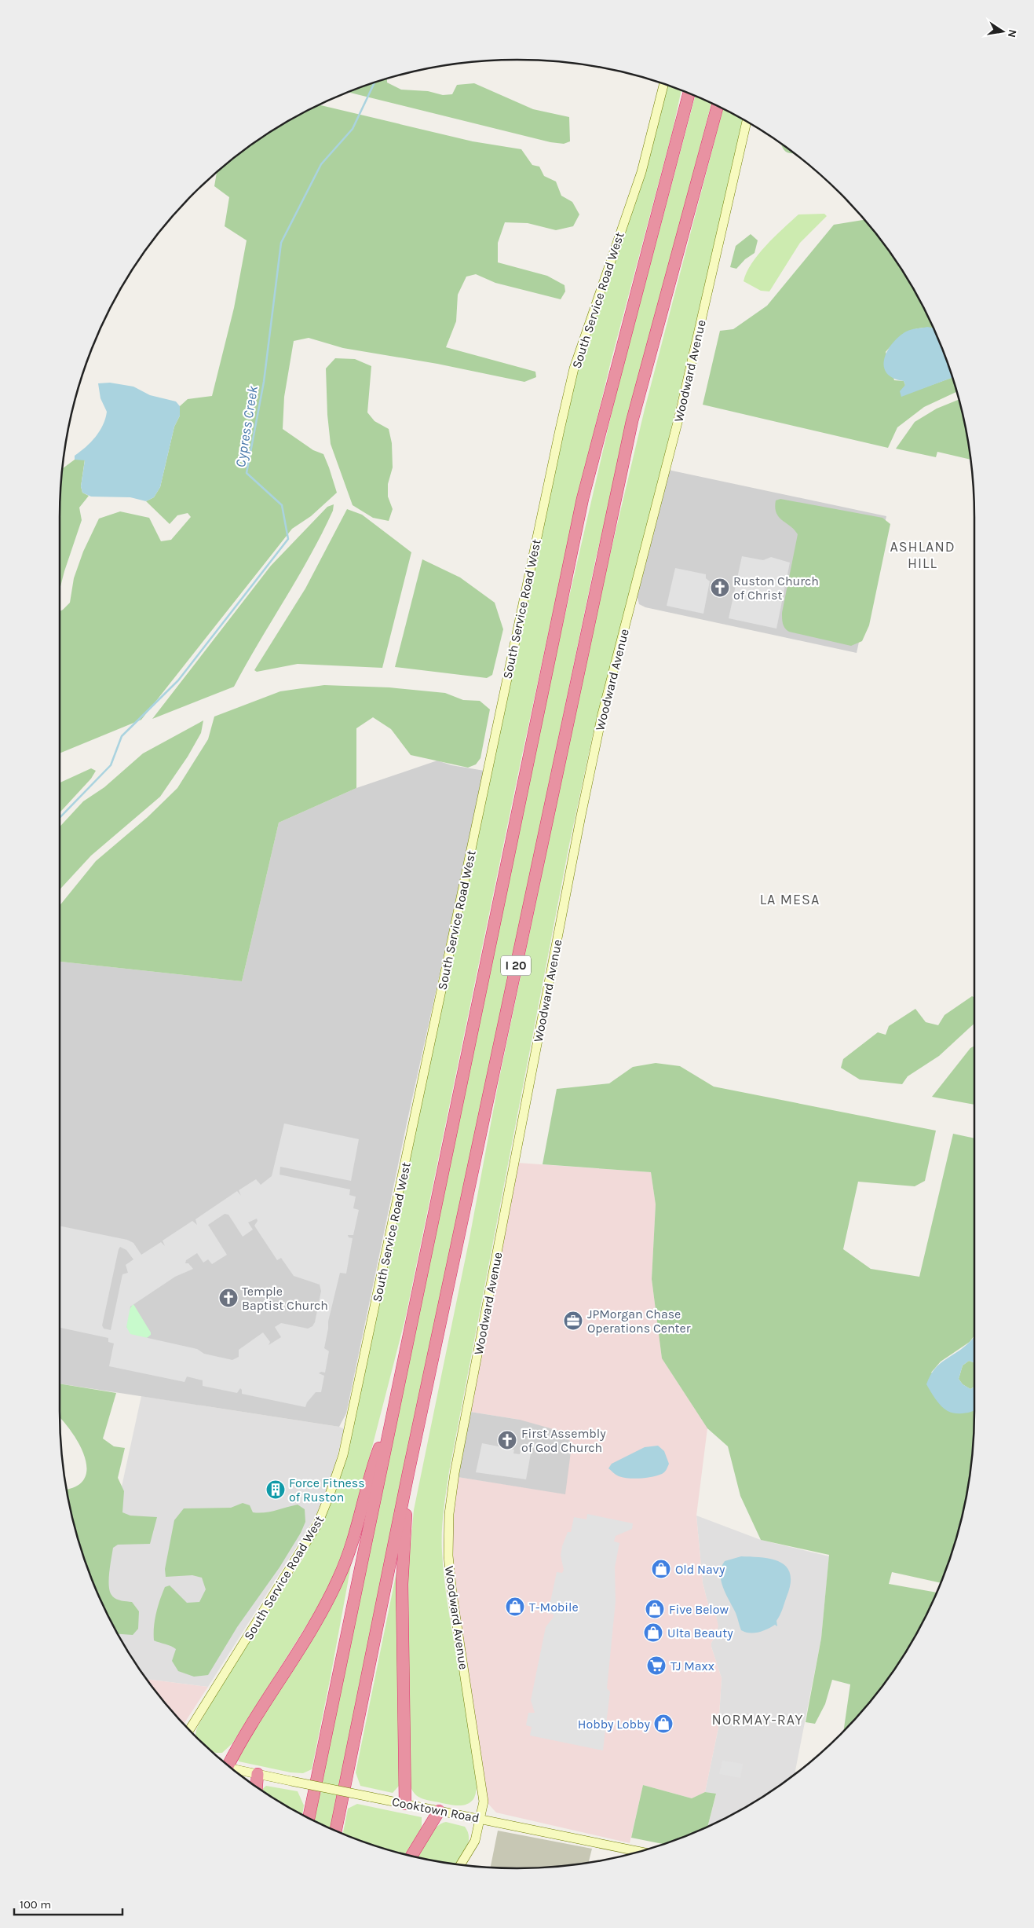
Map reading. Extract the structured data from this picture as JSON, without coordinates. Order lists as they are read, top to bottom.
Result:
{
  "streets": {
    "highway": ["I 20"],
    "main road": ["South Service Road West", "Woodward Avenue", "Cooktown Road"]
  },
  "crossings": [
    ["Woodward Avenue", "Cooktown Road"]
  ],
  "districts": ["ASHLAND HILL", "LA MESA", "NORMAY-RAY"],
  "water": ["Cypress Creek"],
  "places": {
    "church": ["Ruston Church of Christ", "Temple Baptist Church", "First Assembly of God Church"],
    "office": ["JPMorgan Chase Operations Center"],
    "building": ["Force Fitness of Ruston"],
    "shop": [
      "Old Navy",
      "T-Mobile",
      "Five Below",
      "Ulta Beauty",
      "Hobby Lobby"
    ],
    "supermarket": ["TJ Maxx"]
  },
  "scale_bar": "100 m",
  "north": "right"
}
